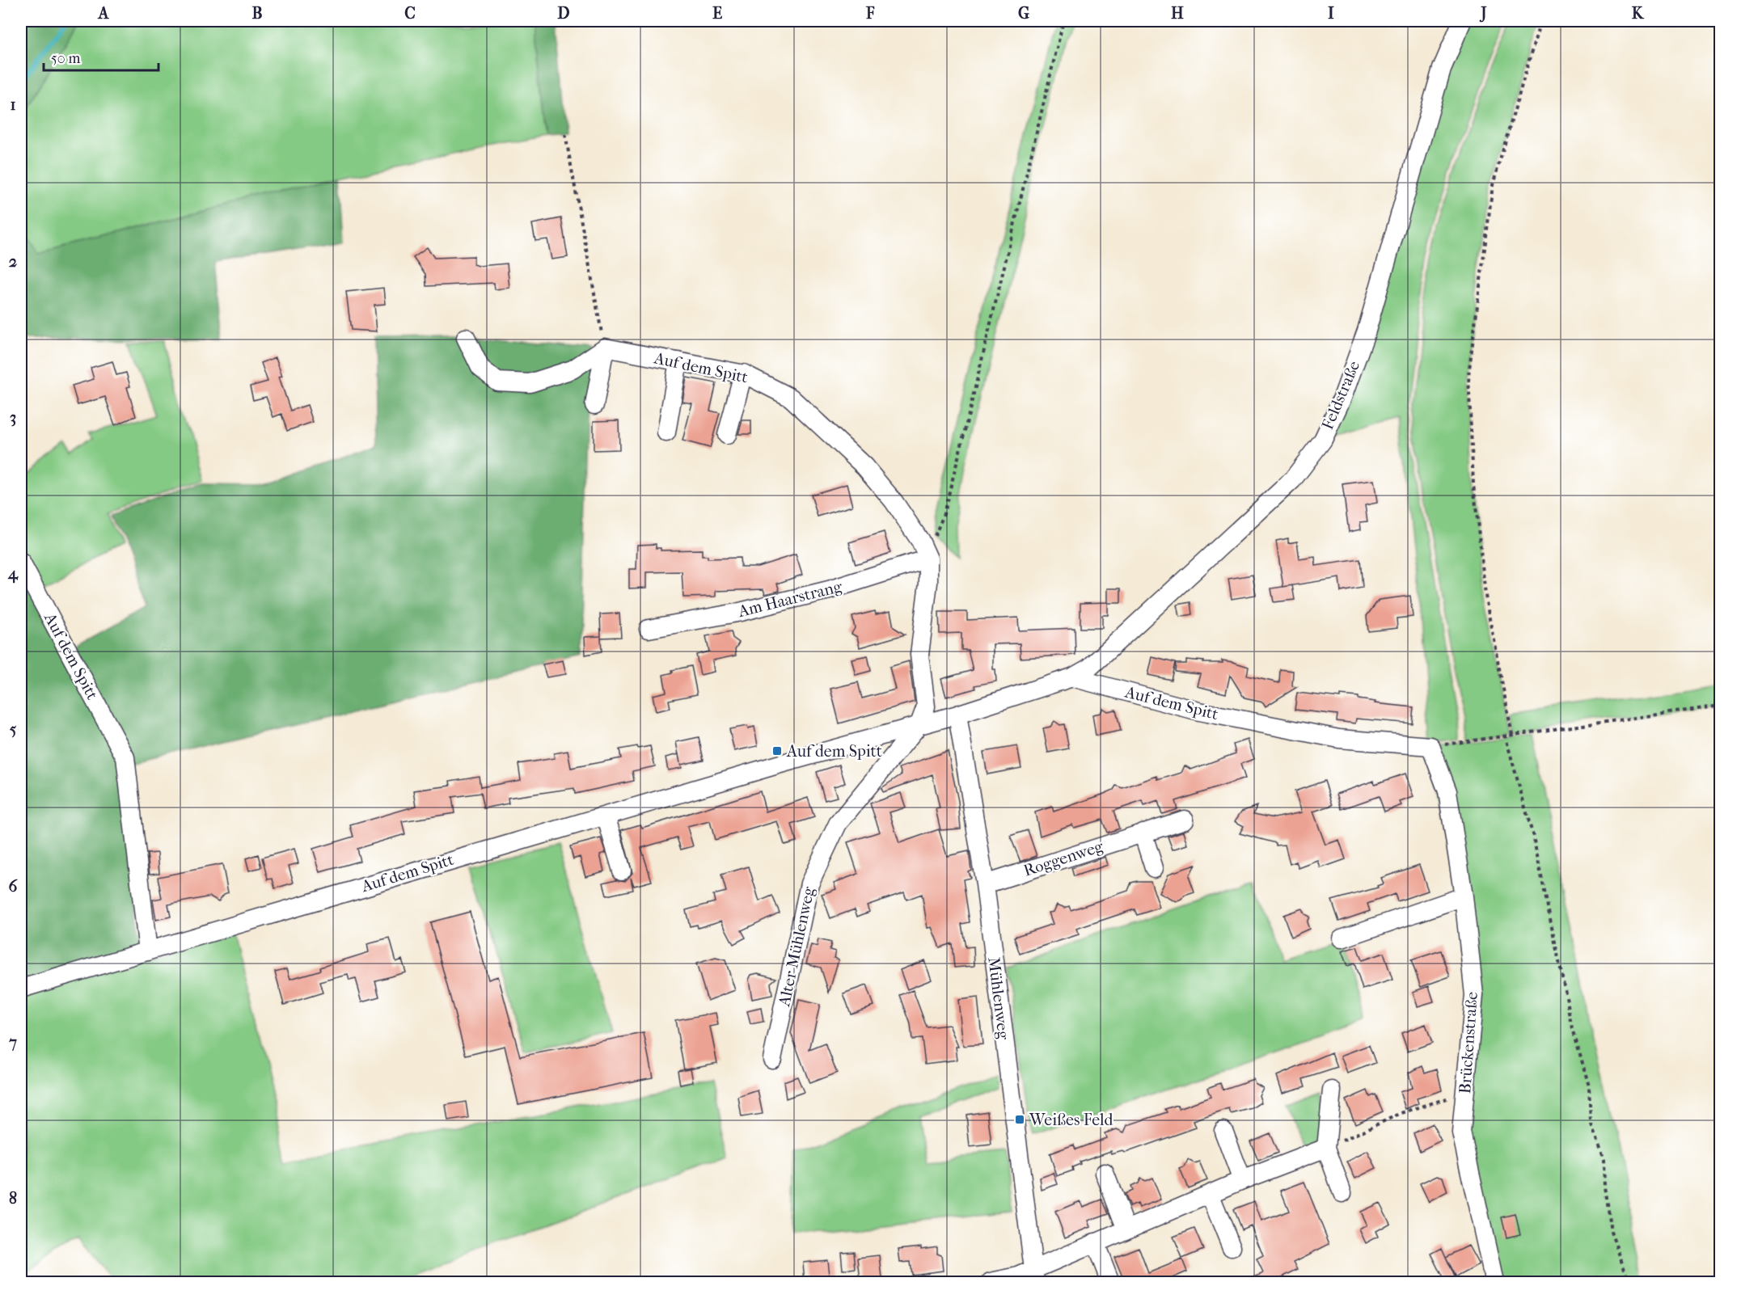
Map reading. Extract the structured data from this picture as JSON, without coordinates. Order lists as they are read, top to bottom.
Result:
{
  "streets": {
    "street": [
      "Auf dem Spitt",
      "Feldstraße",
      "Am Haarstrang",
      "Roggenweg",
      "Alter Mühlenweg",
      "Mühlenweg",
      "Brückenstraße"
    ]
  },
  "crossings": [
    ["Auf dem Spitt", "Feldstraße"],
    ["Auf dem Spitt", "Am Haarstrang"],
    ["Auf dem Spitt", "Alter Mühlenweg"],
    ["Auf dem Spitt", "Mühlenweg"],
    ["Auf dem Spitt", "Brückenstraße"],
    ["Roggenweg", "Mühlenweg"]
  ],
  "places": {
    "transit": ["Auf dem Spitt", "Weißes Feld"]
  },
  "scale_bar": "50 m",
  "grid": {
    "columns": [
      "A",
      "B",
      "C",
      "D",
      "E",
      "F",
      "G",
      "H",
      "I",
      "J",
      "K"
    ],
    "rows": [
      "1",
      "2",
      "3",
      "4",
      "5",
      "6",
      "7",
      "8"
    ]
  }
}
